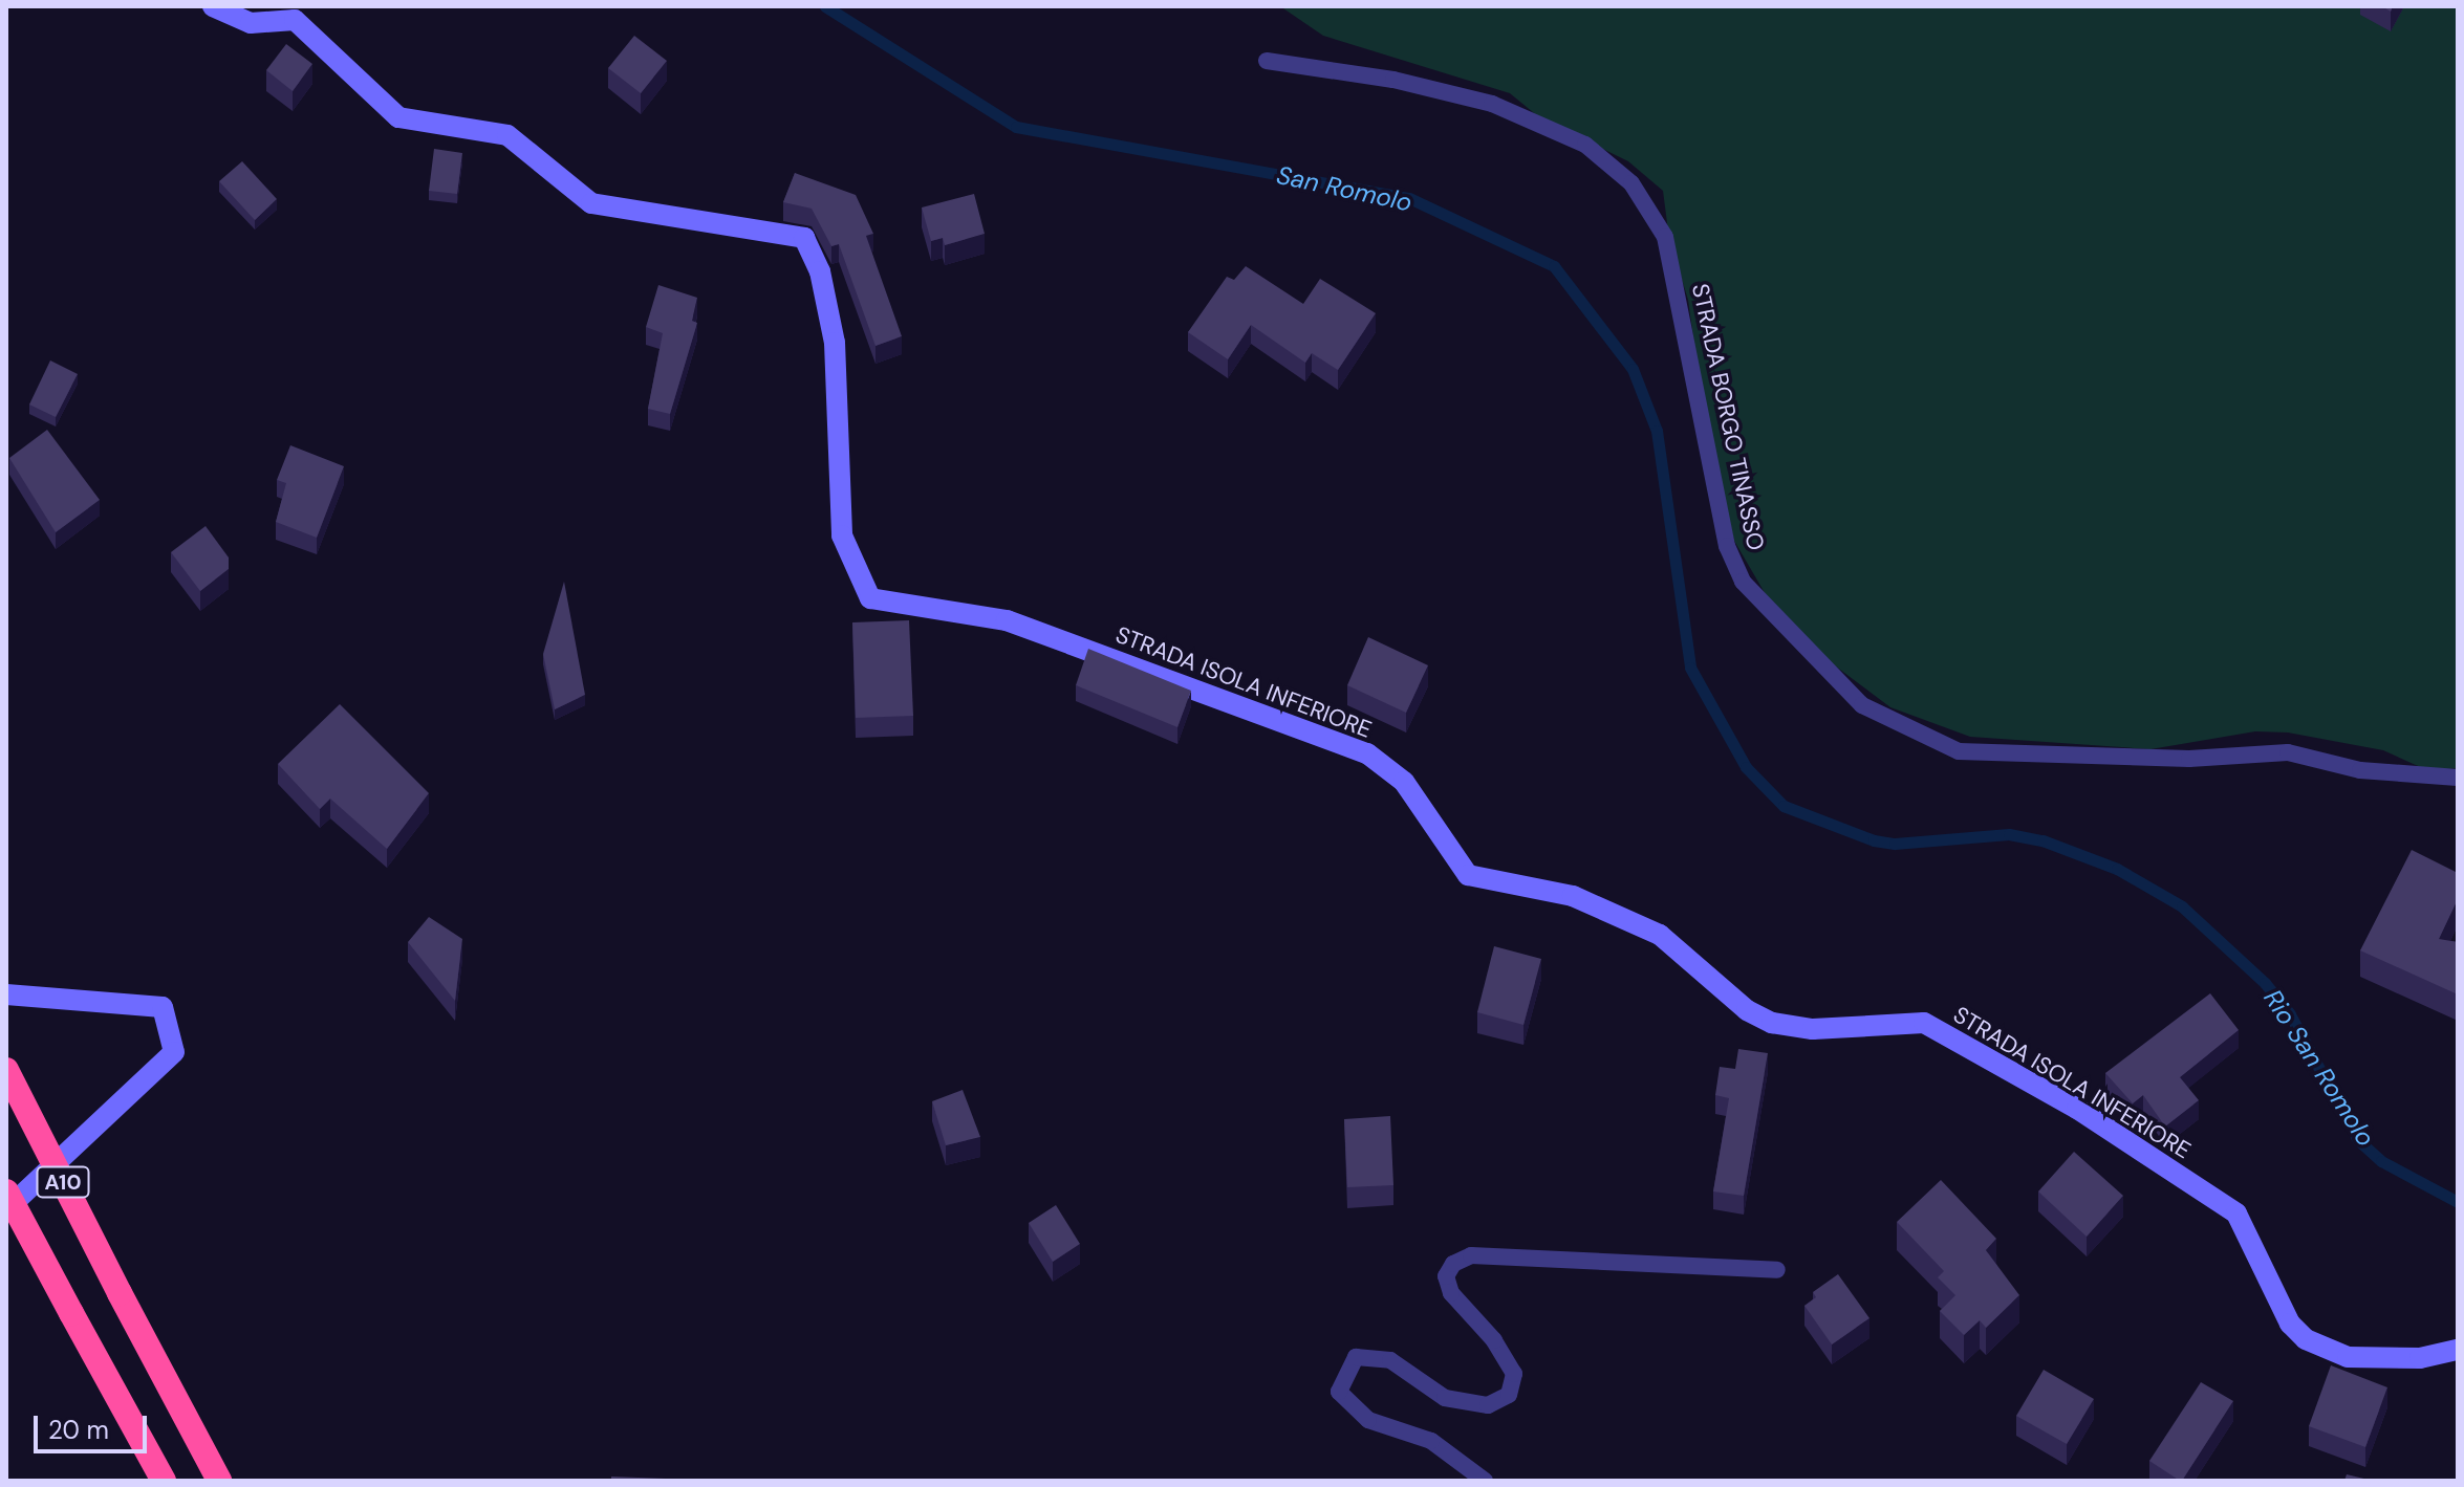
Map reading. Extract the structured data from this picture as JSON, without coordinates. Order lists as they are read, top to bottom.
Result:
{
  "streets": {
    "highway": ["A10"],
    "street": ["STRADA ISOLA INFERIORE"],
    "lane": ["STRADA BORGO TINASSO"]
  },
  "water": ["San Romolo", "Rio San Romolo"],
  "scale_bar": "20 m"
}
